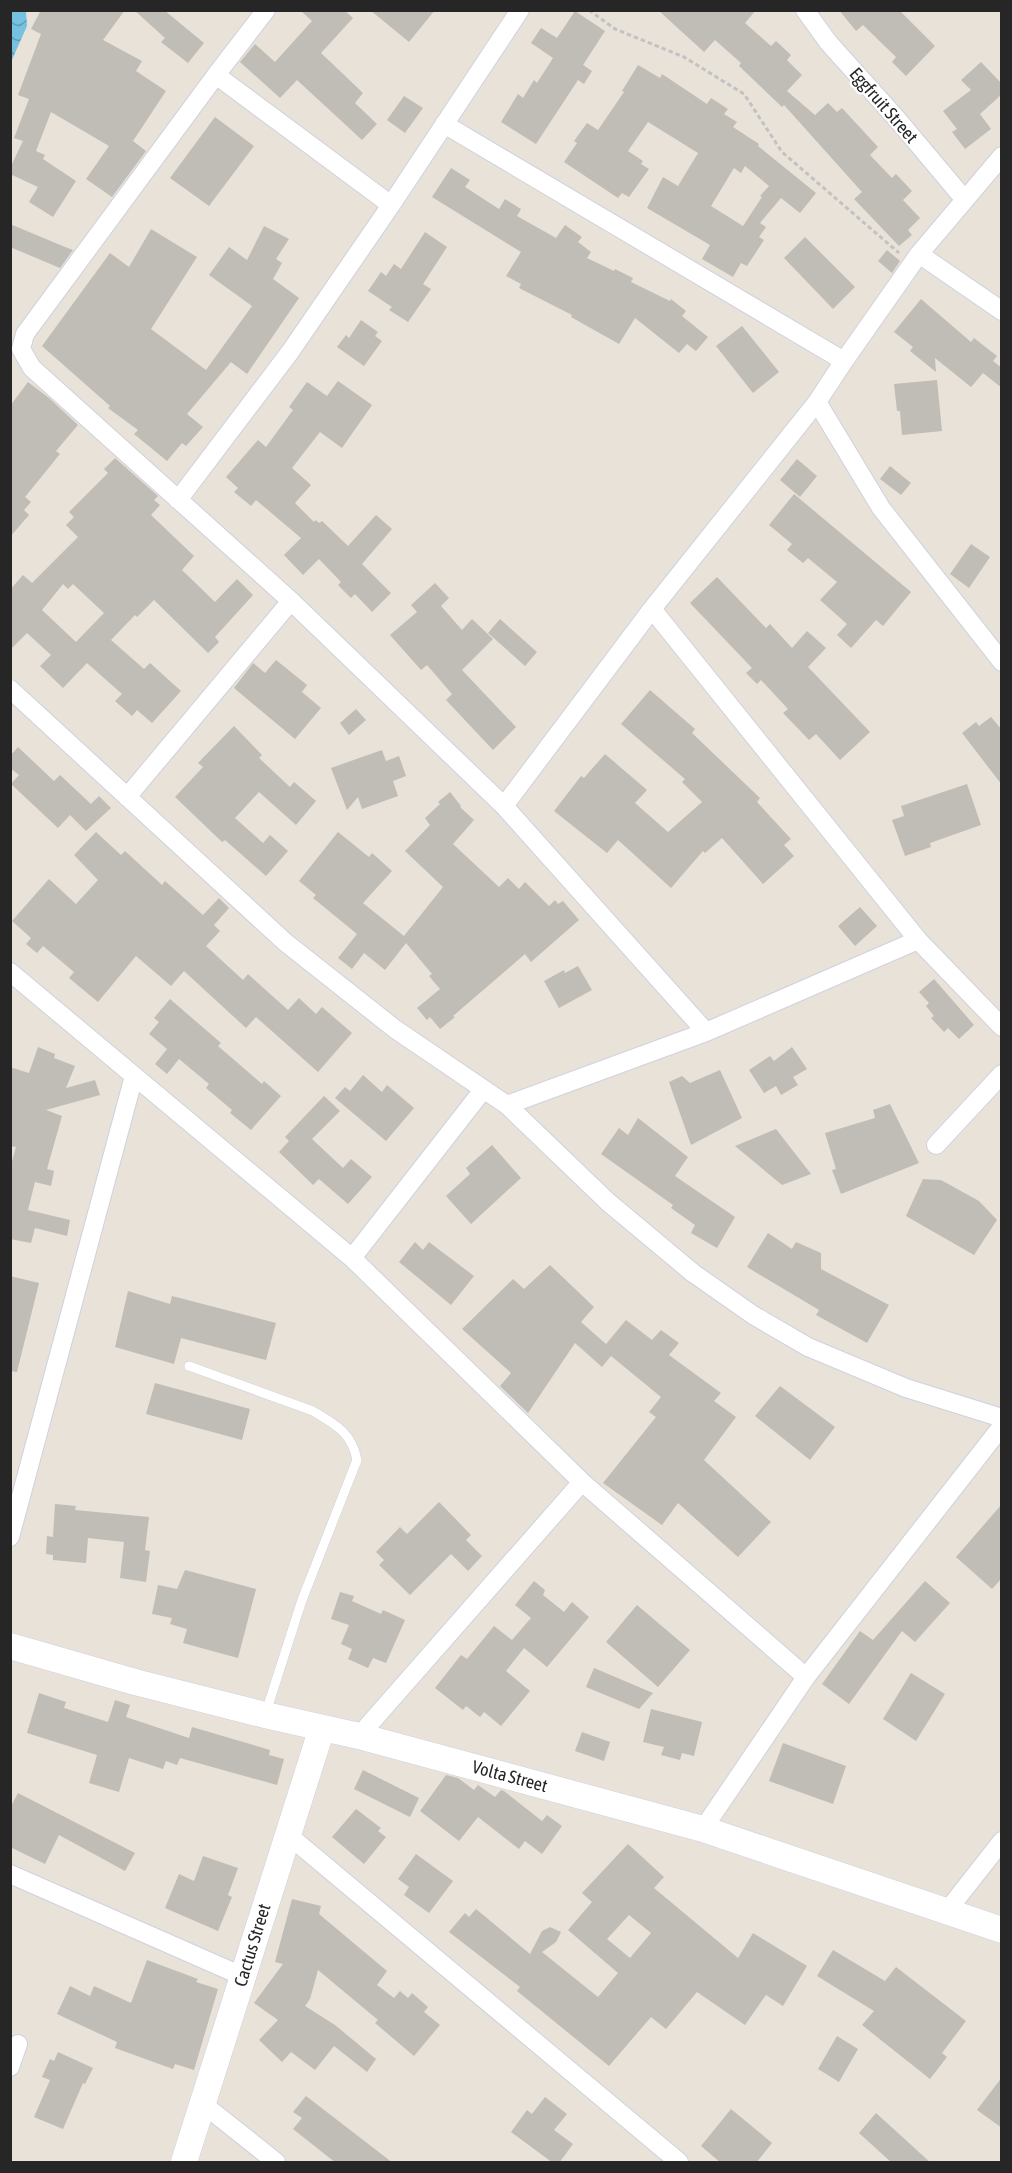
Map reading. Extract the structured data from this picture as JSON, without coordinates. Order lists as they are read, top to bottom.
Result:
{
  "streets": {
    "street": ["Eggfruit Street", "Volta Street", "Cactus Street"]
  },
  "crossings": [
    ["Volta Street", "Cactus Street"]
  ]
}
